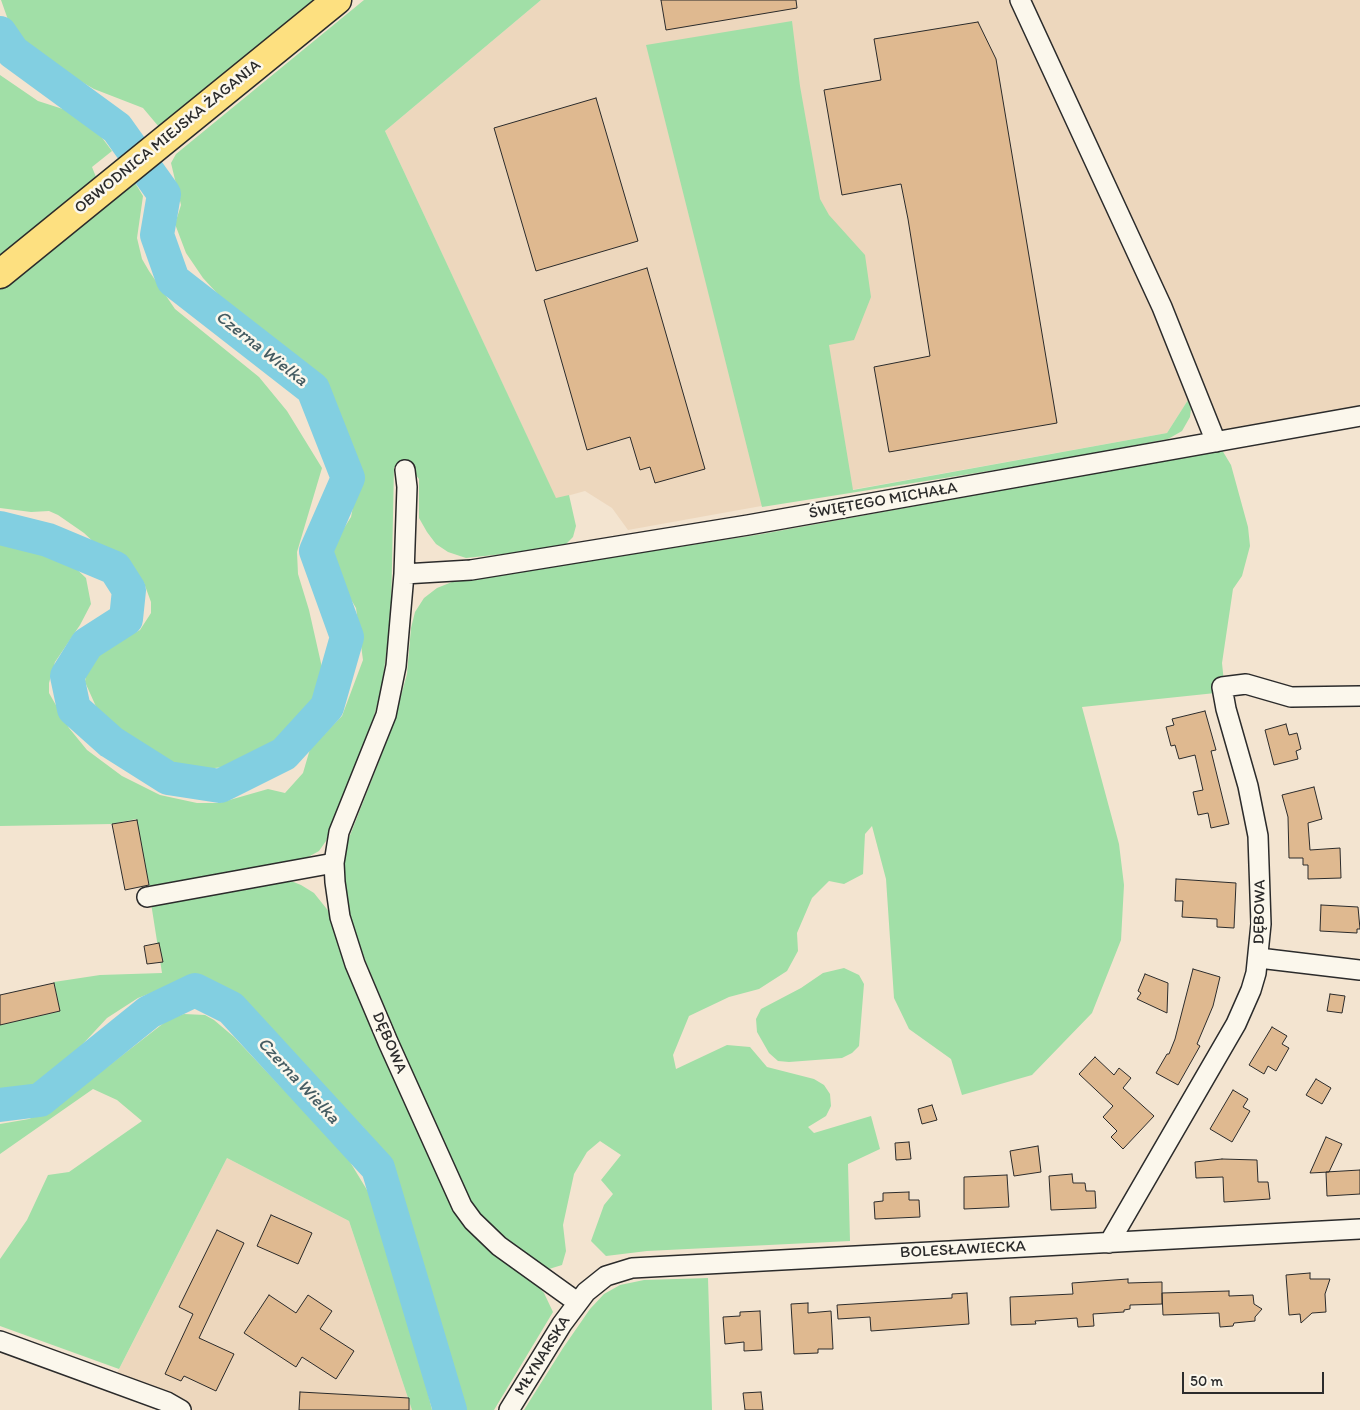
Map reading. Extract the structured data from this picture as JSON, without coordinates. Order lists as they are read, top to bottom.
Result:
{
  "streets": {
    "main road": ["OBWODNICA MIEJSKA ŻAGANIA"],
    "street": [
      "ŚWIĘTEGO MICHAŁA",
      "DĘBOWA",
      "BOLESŁAWIECKA",
      "MŁYNARSKA"
    ]
  },
  "crossings": [
    ["ŚWIĘTEGO MICHAŁA", "DĘBOWA"],
    ["DĘBOWA", "BOLESŁAWIECKA"],
    ["DĘBOWA", "MŁYNARSKA"],
    ["BOLESŁAWIECKA", "MŁYNARSKA"]
  ],
  "water": ["Czerna Wielka"],
  "scale_bar": "50 m"
}
